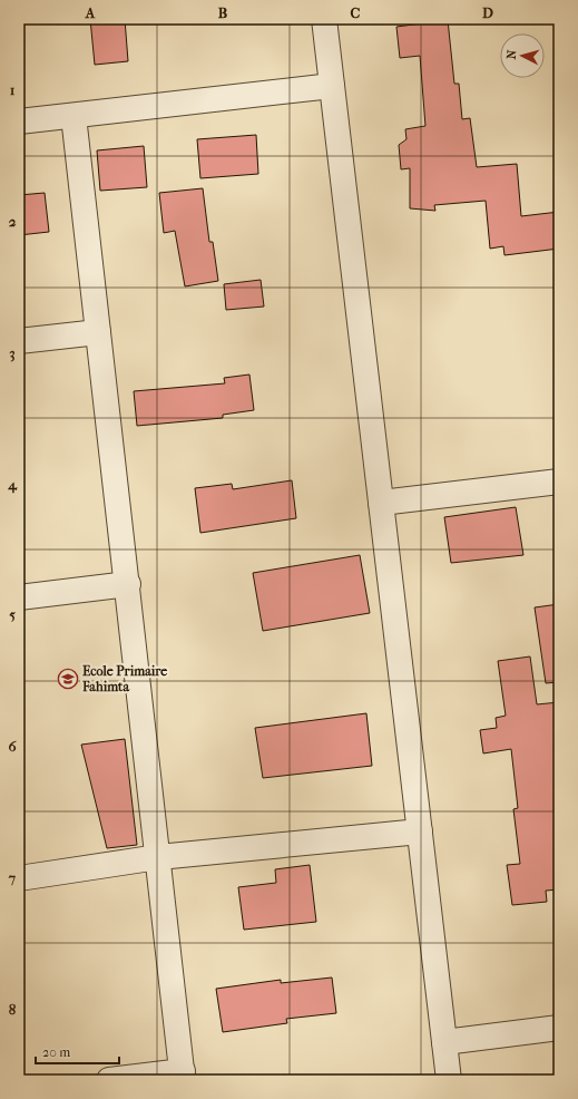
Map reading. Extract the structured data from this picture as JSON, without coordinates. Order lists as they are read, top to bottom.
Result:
{
  "places": {
    "school or university": ["Ecole Primaire Fahimta"]
  },
  "scale_bar": "20 m",
  "north": "left",
  "grid": {
    "columns": [
      "A",
      "B",
      "C",
      "D"
    ],
    "rows": [
      "1",
      "2",
      "3",
      "4",
      "5",
      "6",
      "7",
      "8"
    ]
  }
}
